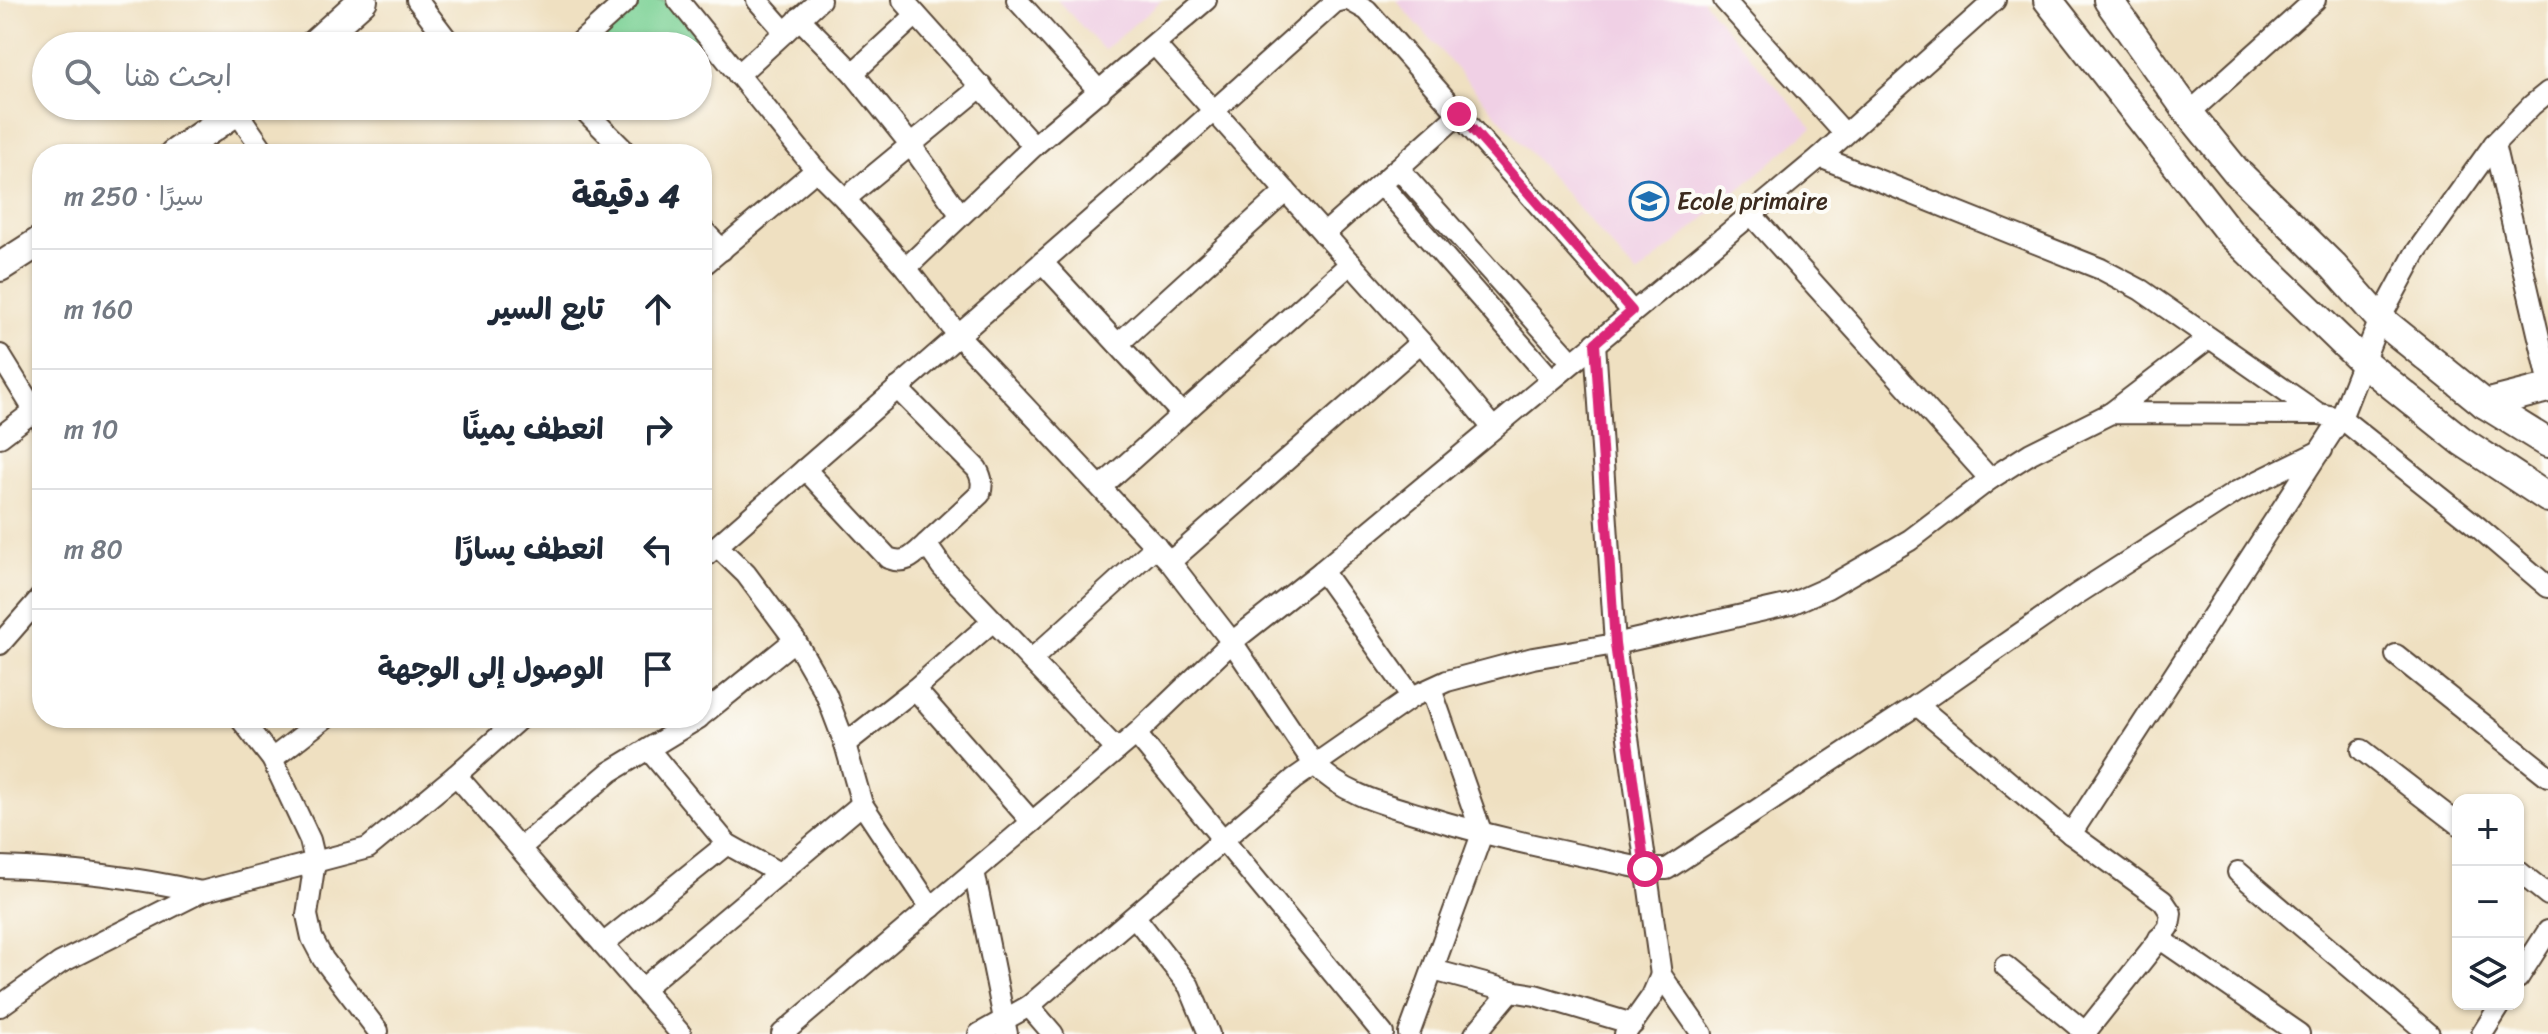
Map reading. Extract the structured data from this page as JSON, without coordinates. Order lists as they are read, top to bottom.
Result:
{
  "places": {
    "school or university": ["Ecole primaire"]
  },
  "page": {
    "search": "ابحث هنا",
    "heading": ["4 دقيقة", "سيرًا · 250 m"],
    "list": [
      ["تابع السير", "160 m"],
      ["انعطف يمينًا", "10 m"],
      ["انعطف يسارًا", "80 m"],
      "الوصول إلى الوجهة"
    ],
    "map_buttons": ["+", "−"]
  }
}
